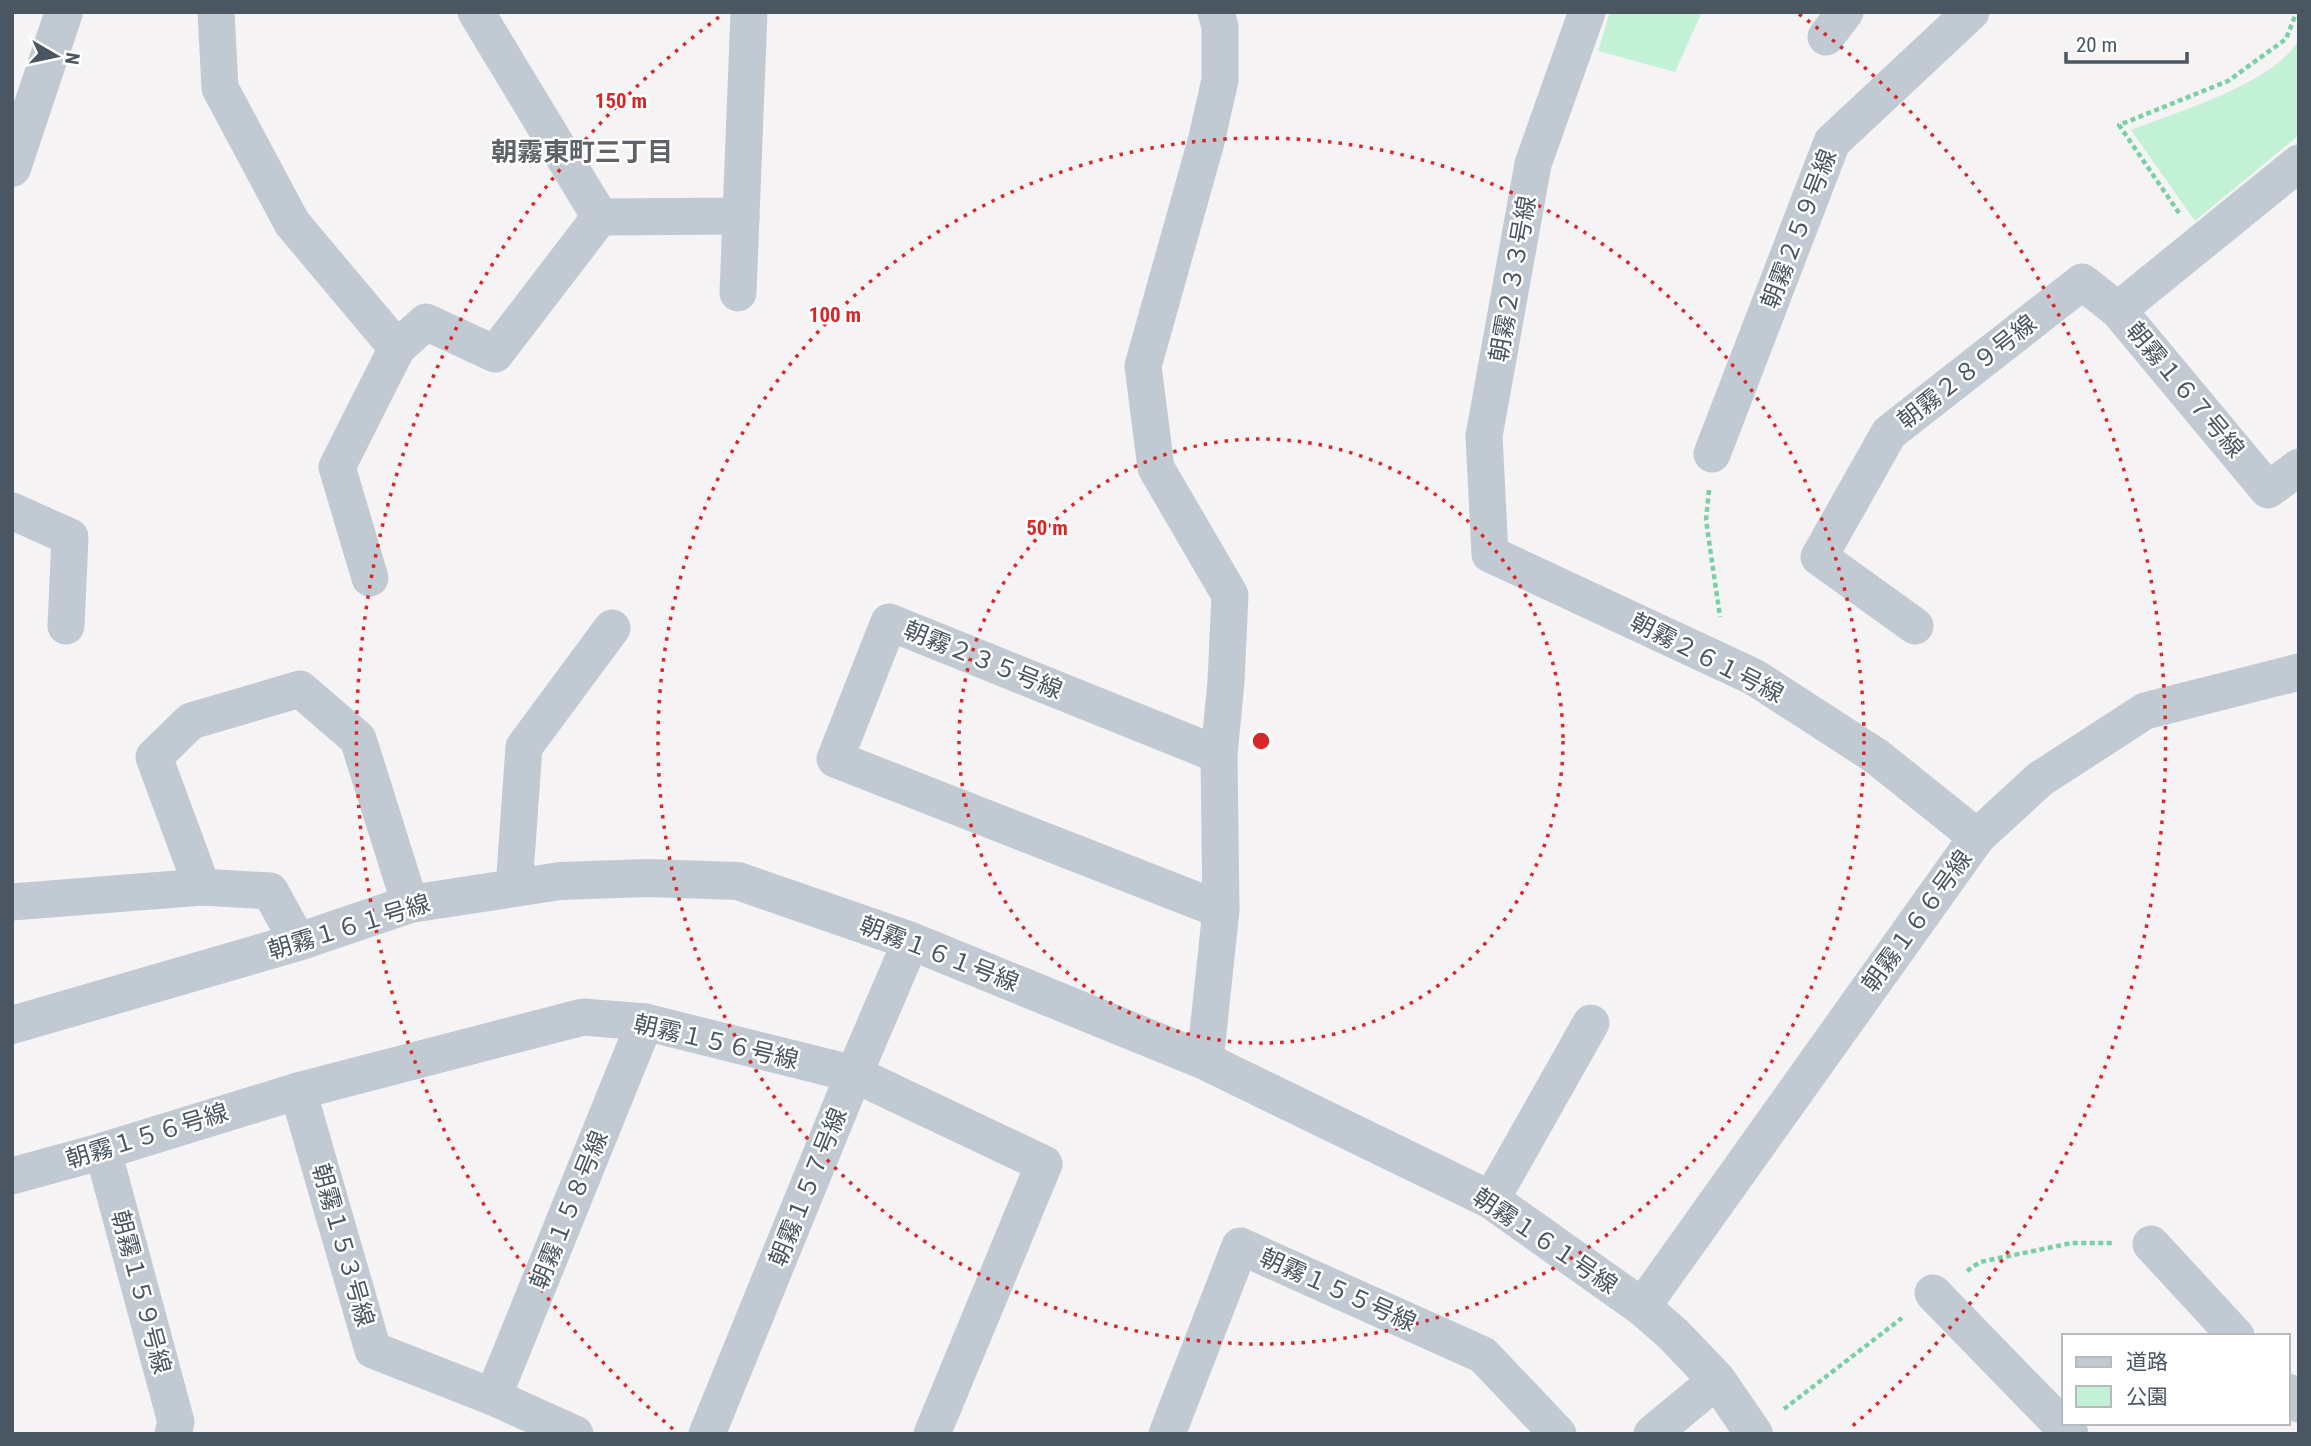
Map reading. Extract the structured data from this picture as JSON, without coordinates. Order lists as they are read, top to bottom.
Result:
{
  "streets": {
    "street": [
      "朝霧２５９号線",
      "朝霧２３３号線",
      "朝霧２８９号線",
      "朝霧１６７号線",
      "朝霧２６１号線",
      "朝霧２３５号線",
      "朝霧１６６号線",
      "朝霧１６１号線",
      "朝霧１５６号線",
      "朝霧１５７号線",
      "朝霧１５８号線",
      "朝霧１５３号線",
      "朝霧１５５号線",
      "朝霧１５９号線"
    ]
  },
  "crossings": [
    ["朝霧２３３号線", "朝霧２６１号線"],
    ["朝霧２８９号線", "朝霧１６７号線"],
    ["朝霧２６１号線", "朝霧１６６号線"],
    ["朝霧１６６号線", "朝霧１６１号線"],
    ["朝霧１６１号線", "朝霧１５７号線"],
    ["朝霧１５６号線", "朝霧１５７号線"],
    ["朝霧１５６号線", "朝霧１５８号線"],
    ["朝霧１５６号線", "朝霧１５３号線"],
    ["朝霧１５６号線", "朝霧１５９号線"],
    ["朝霧１５８号線", "朝霧１５３号線"]
  ],
  "districts": ["朝霧東町三丁目"],
  "legend": ["道路", "公園"],
  "scale_bar": "20 m",
  "north": "right",
  "rings": ["150 m", "100 m", "50 m"]
}
